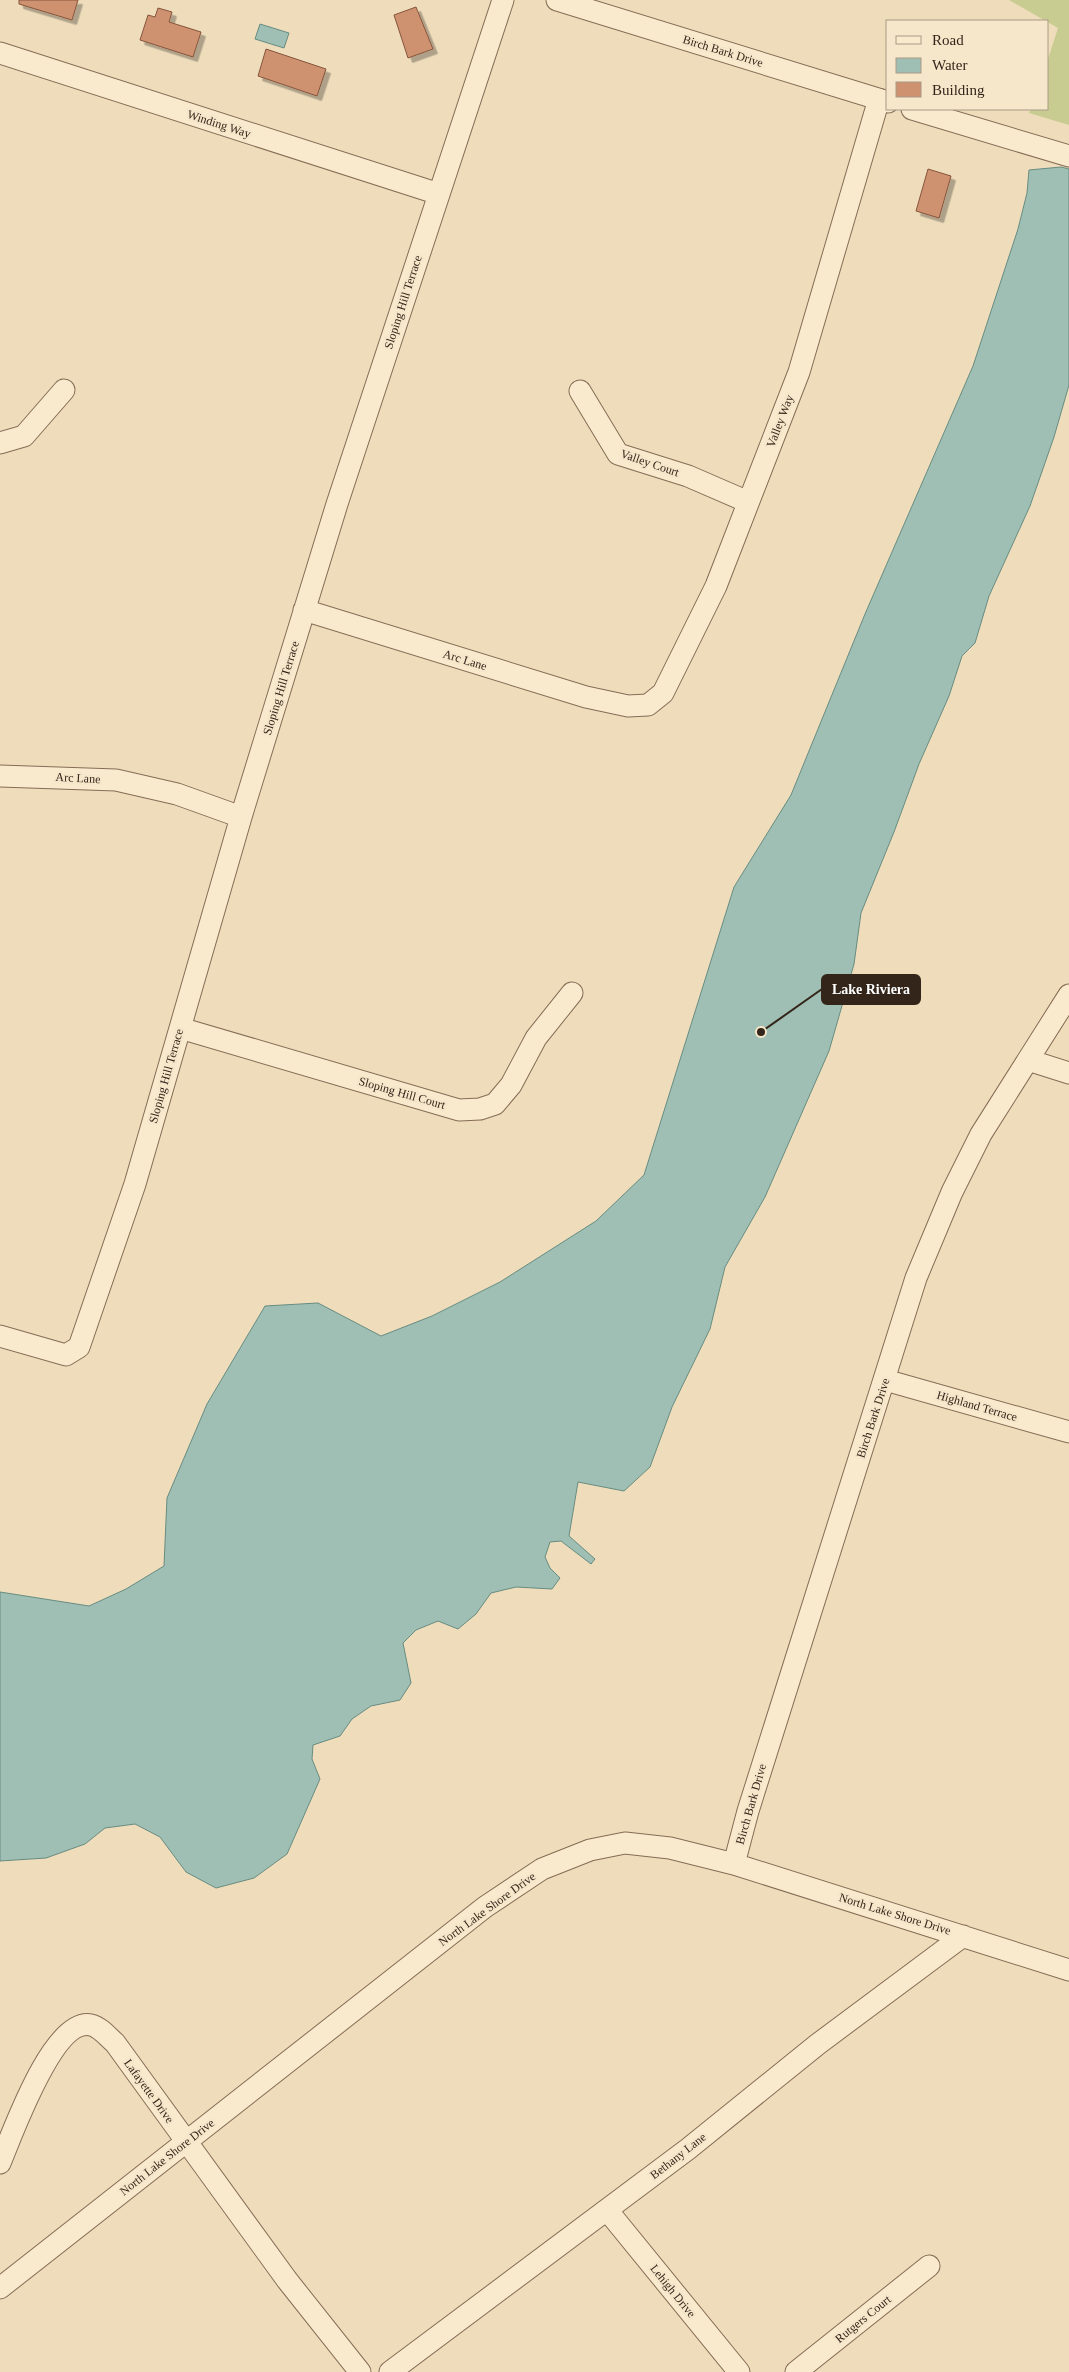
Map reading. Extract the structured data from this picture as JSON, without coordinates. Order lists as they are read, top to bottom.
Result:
{
  "streets": {
    "street": [
      "Birch Bark Drive",
      "Winding Way",
      "Sloping Hill Terrace",
      "Valley Way",
      "Valley Court",
      "Arc Lane",
      "Sloping Hill Court",
      "Highland Terrace",
      "North Lake Shore Drive",
      "Lafayette Drive",
      "Bethany Lane",
      "Lehigh Drive",
      "Rutgers Court"
    ]
  },
  "crossings": [
    ["Birch Bark Drive", "Valley Way"],
    ["Birch Bark Drive", "Highland Terrace"],
    ["Birch Bark Drive", "North Lake Shore Drive"],
    ["Winding Way", "Sloping Hill Terrace"],
    ["Sloping Hill Terrace", "Arc Lane"],
    ["Sloping Hill Terrace", "Sloping Hill Court"],
    ["Valley Way", "Valley Court"],
    ["Valley Way", "Arc Lane"],
    ["North Lake Shore Drive", "Lafayette Drive"],
    ["North Lake Shore Drive", "Bethany Lane"],
    ["Bethany Lane", "Lehigh Drive"]
  ],
  "places": ["Lake Riviera"],
  "legend": ["Road", "Water", "Building"]
}
